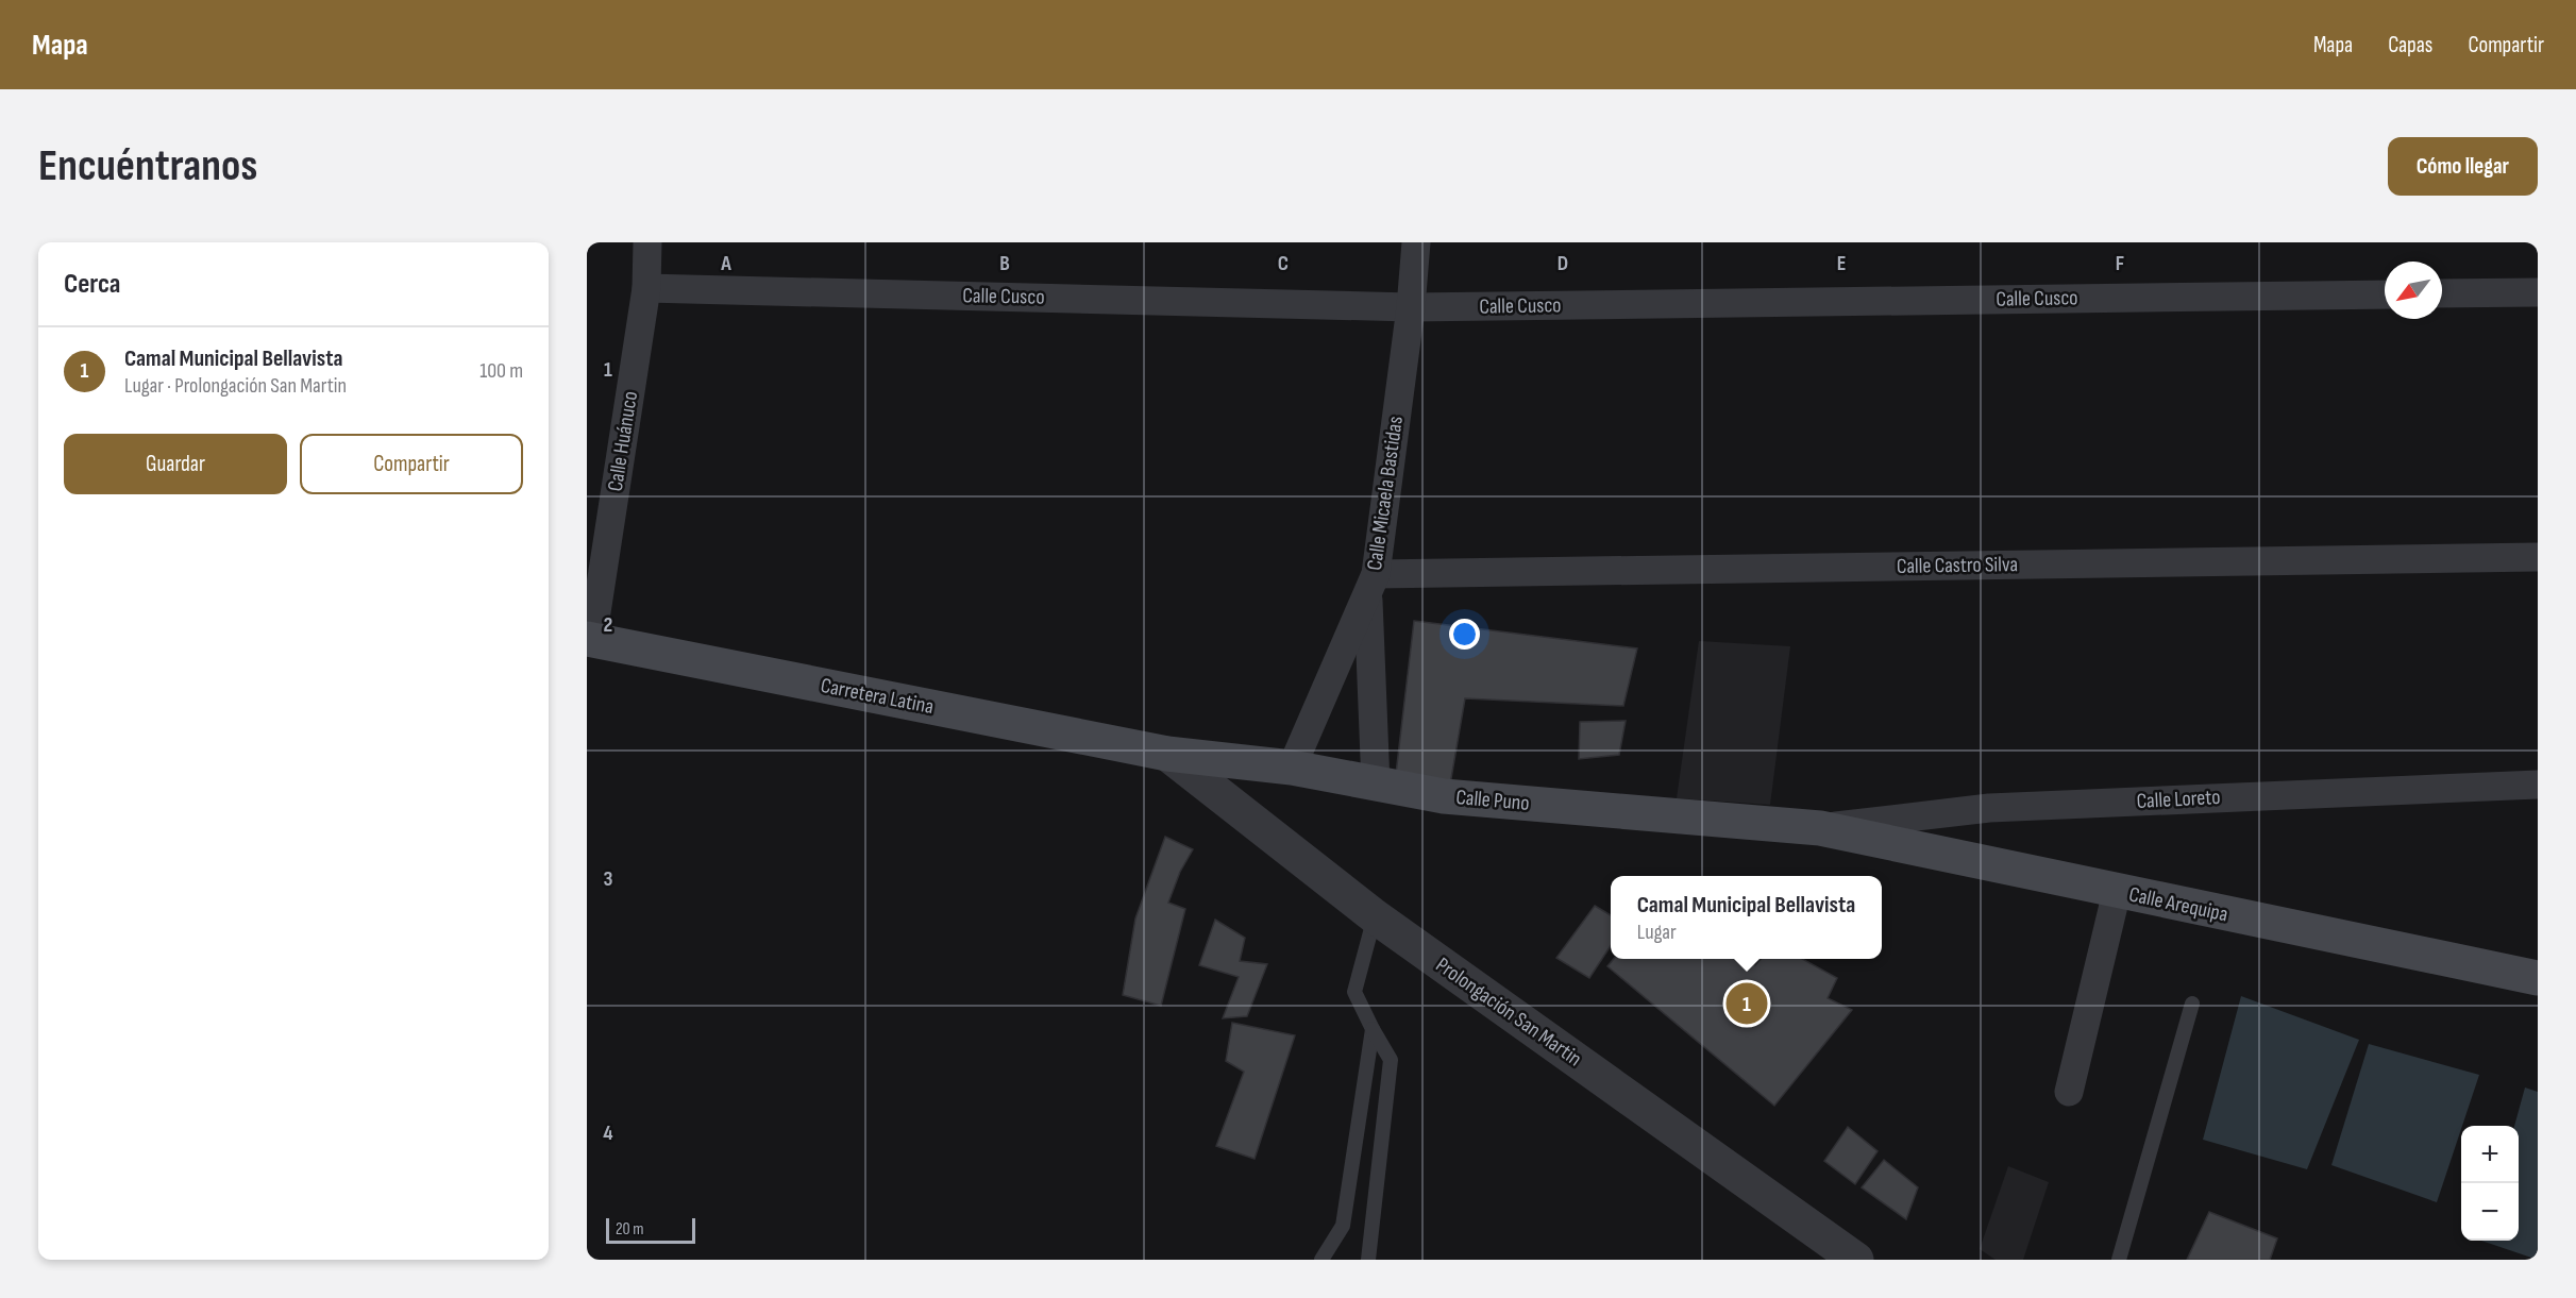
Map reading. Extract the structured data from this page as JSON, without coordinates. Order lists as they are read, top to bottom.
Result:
{
  "streets": {
    "main road": ["Carretera Latina", "Calle Puno", "Calle Arequipa"],
    "street": [
      "Calle Cusco",
      "Calle Huánuco",
      "Calle Micaela Bastidas",
      "Calle Castro Silva",
      "Calle Loreto",
      "Prolongación San Martin"
    ]
  },
  "crossings": [
    ["Calle Cusco", "Calle Huánuco"],
    ["Calle Cusco", "Calle Micaela Bastidas"],
    ["Calle Huánuco", "Carretera Latina"],
    ["Calle Micaela Bastidas", "Calle Castro Silva"],
    ["Calle Micaela Bastidas", "Calle Puno"],
    ["Carretera Latina", "Calle Puno"],
    ["Carretera Latina", "Prolongación San Martin"],
    ["Calle Loreto", "Calle Puno"],
    ["Calle Loreto", "Calle Arequipa"],
    ["Calle Puno", "Calle Arequipa"],
    ["Calle Puno", "Prolongación San Martin"]
  ],
  "scale_bar": "20 m",
  "north": "bottom left",
  "page": {
    "header": "Mapa",
    "nav": ["Mapa", "Capas", "Compartir"],
    "buttons": [
      "Cómo llegar",
      ["Guardar", "Compartir"]
    ],
    "title": "Encuéntranos",
    "heading": "Cerca",
    "list": [
      {
        "mark": "1",
        "name": "Camal Municipal Bellavista",
        "note": "Lugar · Prolongación San Martin",
        "value": "100 m"
      }
    ],
    "popup": ["Camal Municipal Bellavista", "Lugar"],
    "pins": "1",
    "map_buttons": ["+", "−"],
    "scale": "20 m"
  },
  "grid": {
    "columns": [
      "A",
      "B",
      "C",
      "D",
      "E",
      "F"
    ],
    "rows": [
      "1",
      "2",
      "3",
      "4"
    ]
  }
}
